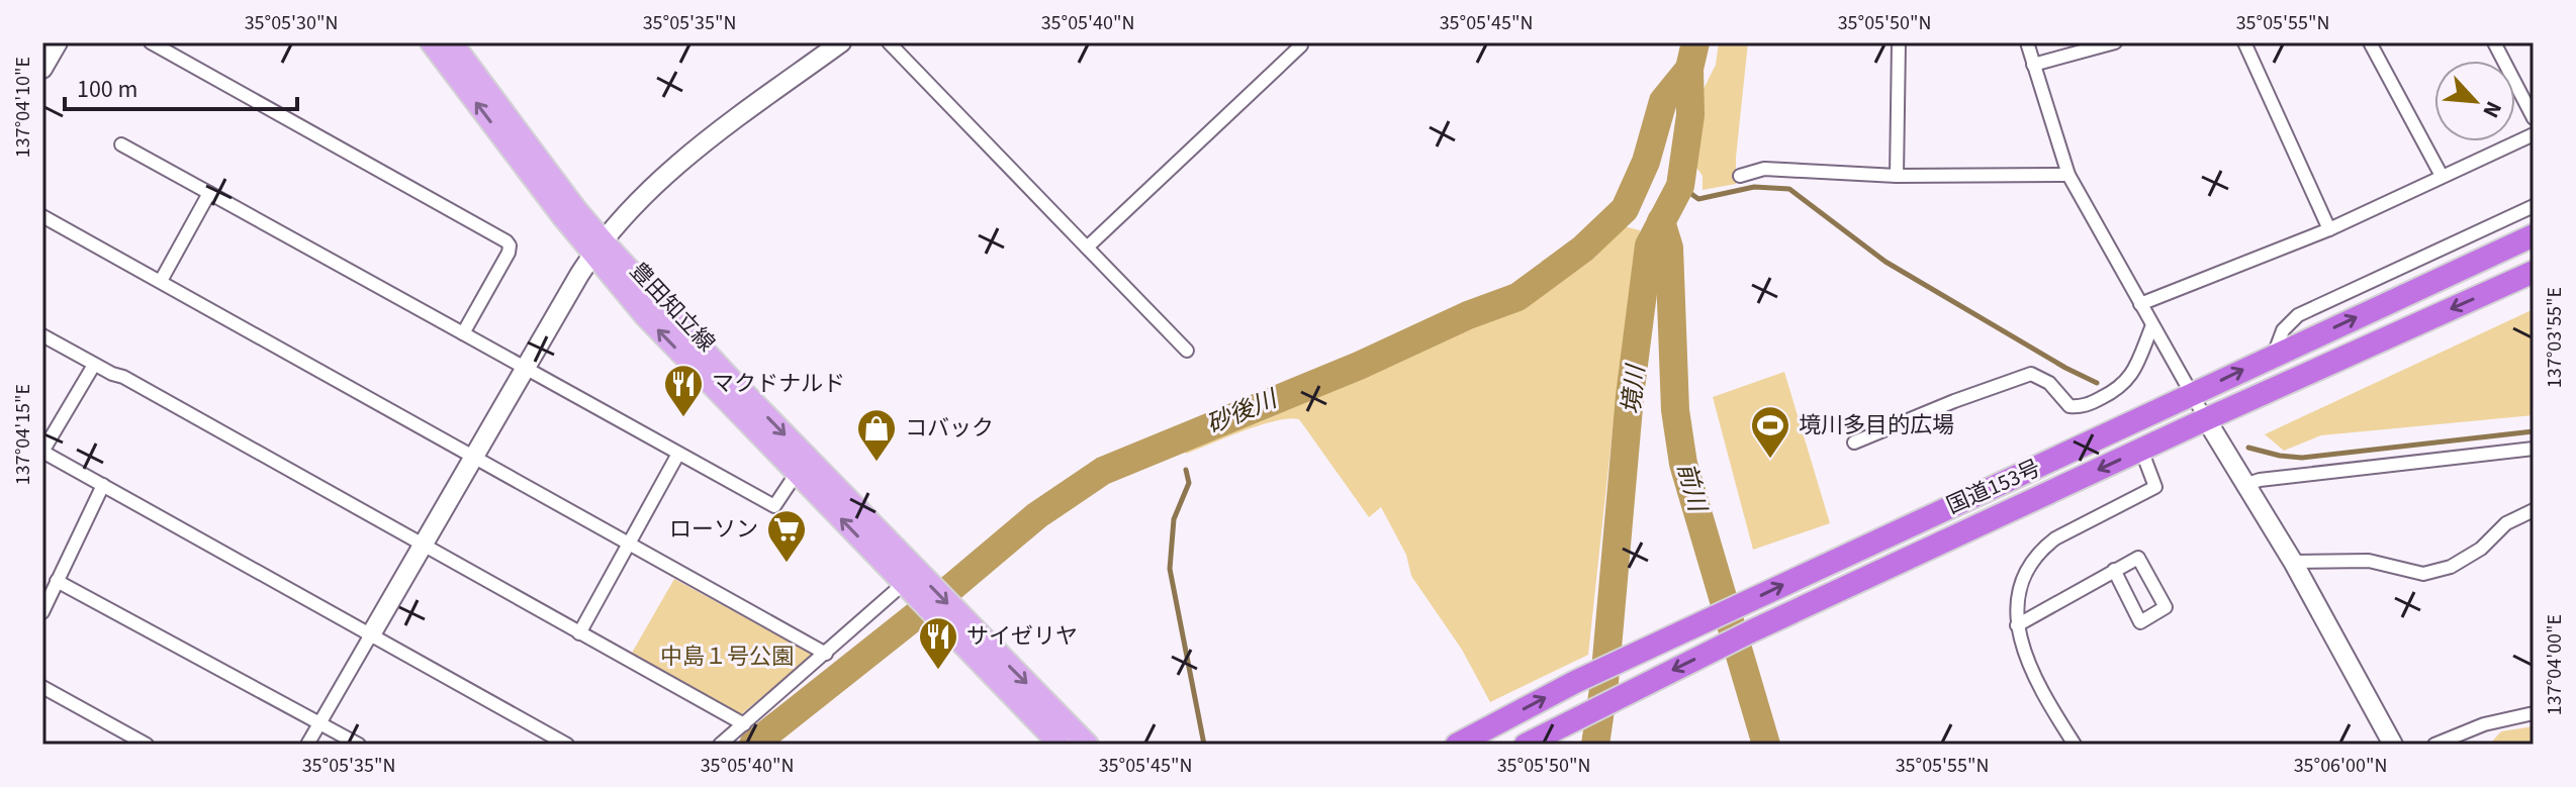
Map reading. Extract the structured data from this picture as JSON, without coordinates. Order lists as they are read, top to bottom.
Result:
{
  "streets": {
    "highway": ["国道153号"],
    "main road": ["豊田知立線"]
  },
  "water": ["境川", "砂後川", "前川"],
  "parks": ["中島１号公園"],
  "places": {
    "restaurant": ["マクドナルド", "サイゼリヤ"],
    "sports": ["境川多目的広場"],
    "shop": ["コバック"],
    "supermarket": ["ローソン"]
  },
  "scale_bar": "100 m",
  "north": "bottom right",
  "coordinates": [
    "35°05'30\"N",
    "35°05'35\"N",
    "35°05'40\"N",
    "35°05'45\"N",
    "35°05'50\"N",
    "35°05'55\"N",
    "137°04'10\"E",
    "137°03'55\"E",
    "137°04'15\"E",
    "137°04'00\"E",
    "35°06'00\"N"
  ]
}
